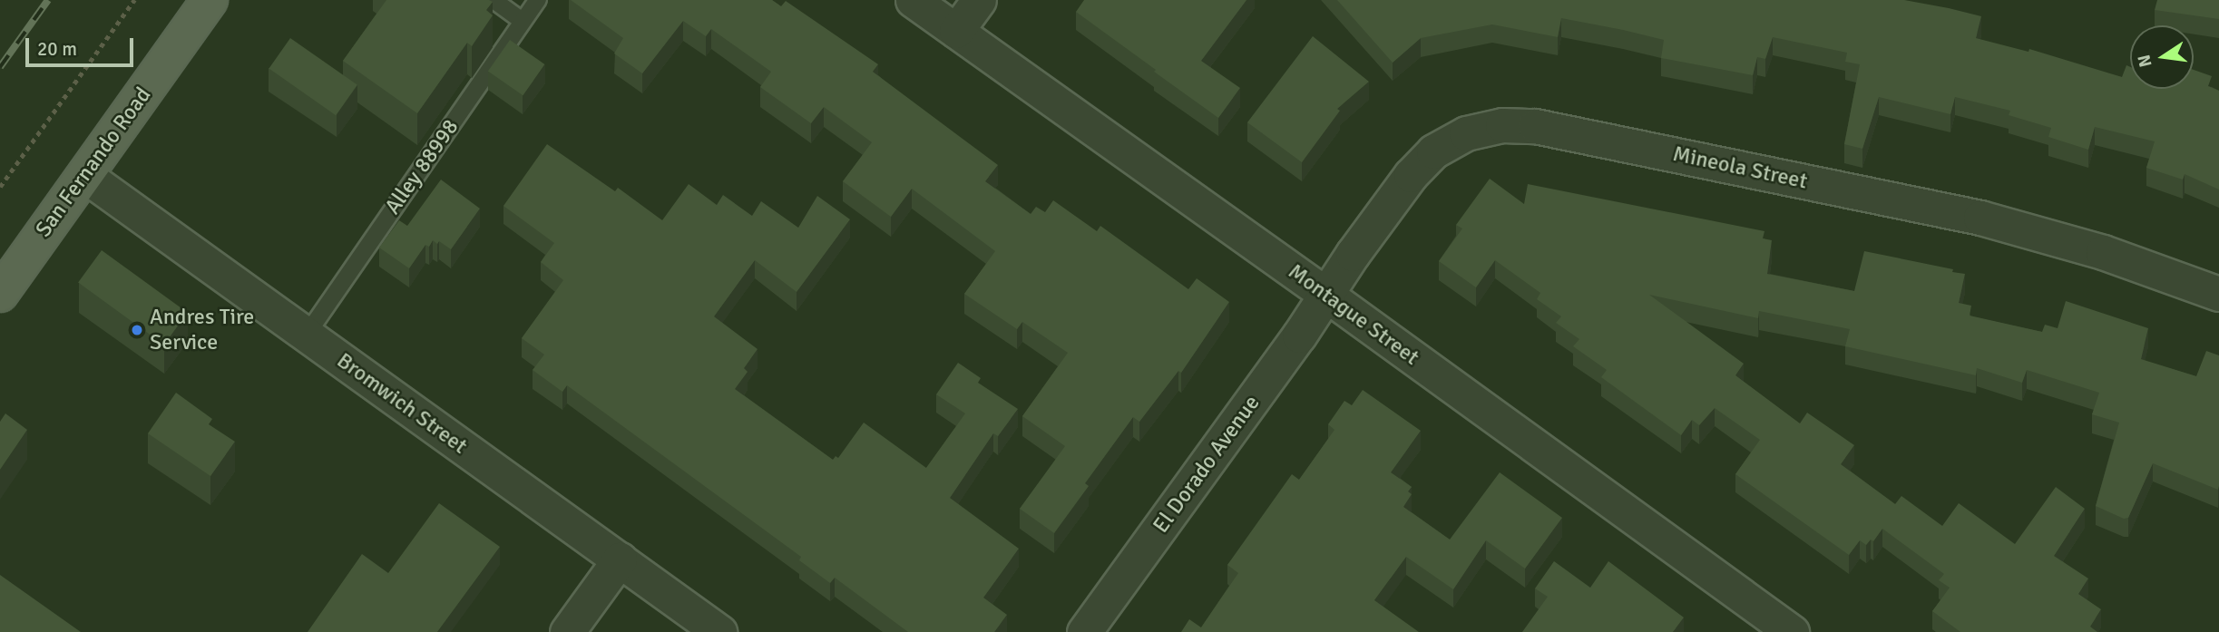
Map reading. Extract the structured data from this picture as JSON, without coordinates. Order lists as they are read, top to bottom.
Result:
{
  "streets": {
    "main road": ["San Fernando Road"],
    "street": [
      "Mineola Street",
      "Montague Street",
      "Bromwich Street",
      "El Dorado Avenue"
    ],
    "lane": ["Alley 88998"]
  },
  "crossings": [
    ["San Fernando Road", "Bromwich Street"],
    ["Alley 88998", "Bromwich Street"],
    ["Mineola Street", "Montague Street"],
    ["Mineola Street", "El Dorado Avenue"],
    ["Montague Street", "El Dorado Avenue"]
  ],
  "places": ["Andres Tire Service"],
  "scale_bar": "20 m",
  "north": "left"
}
